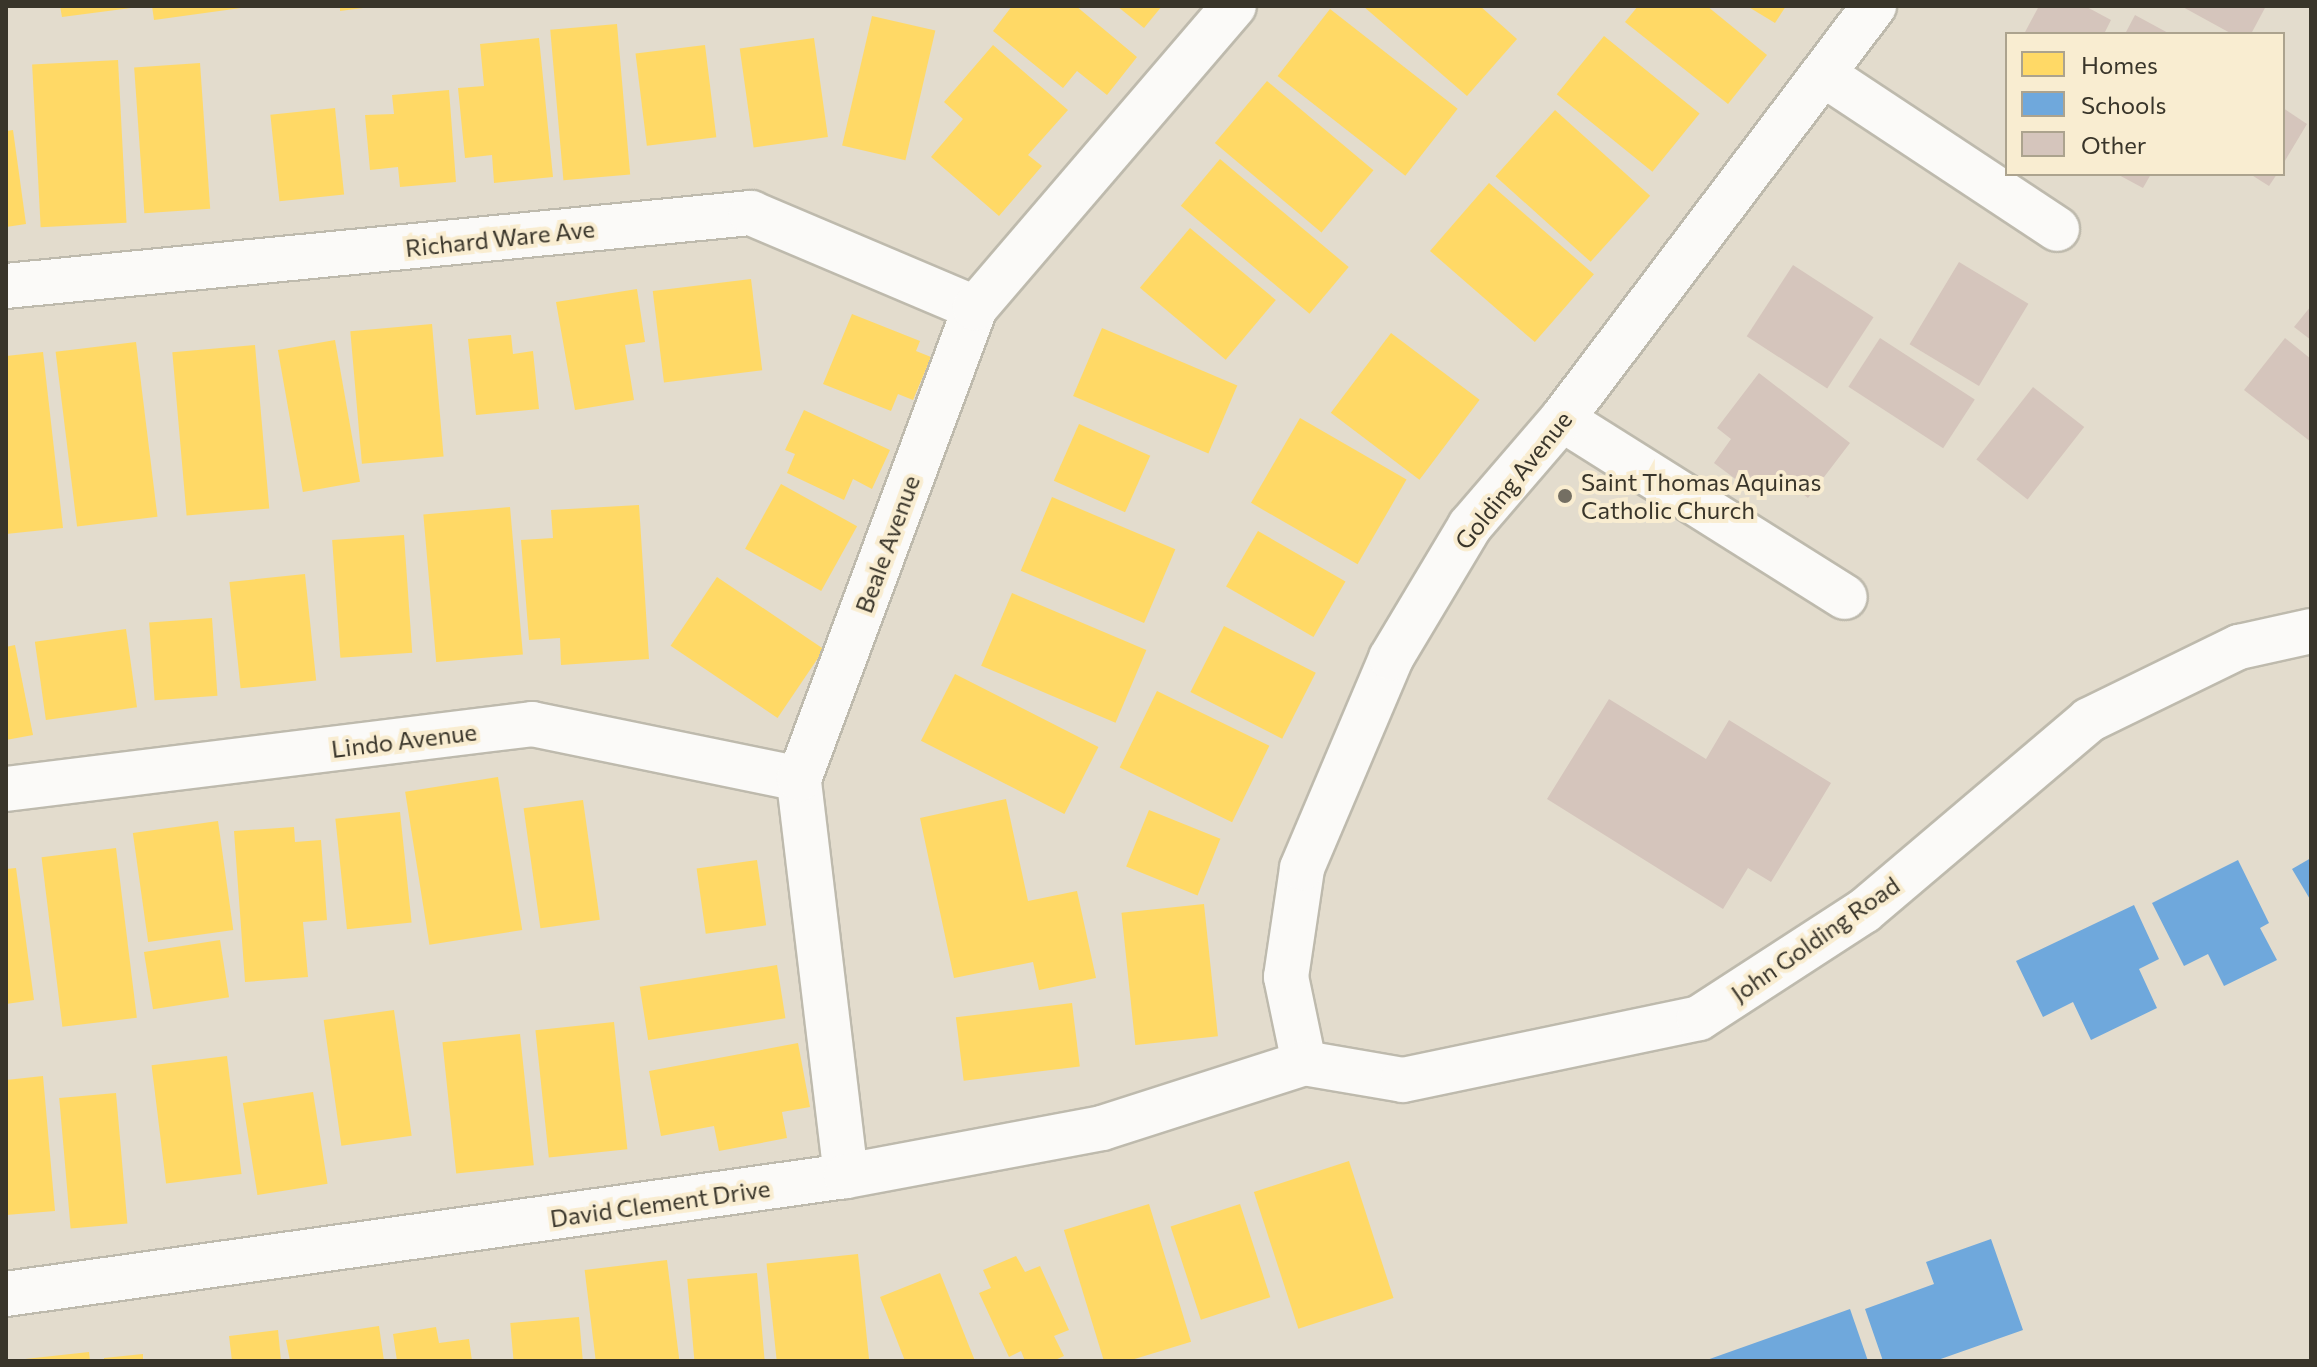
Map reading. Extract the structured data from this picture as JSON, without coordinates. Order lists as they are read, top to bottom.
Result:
{
  "streets": {
    "street": [
      "Richard Ware Ave",
      "Golding Avenue",
      "Beale Avenue",
      "Lindo Avenue",
      "John Golding Road",
      "David Clement Drive"
    ]
  },
  "crossings": [
    ["Richard Ware Ave", "Beale Avenue"],
    ["Golding Avenue", "John Golding Road"],
    ["Golding Avenue", "David Clement Drive"],
    ["Beale Avenue", "Lindo Avenue"],
    ["Beale Avenue", "David Clement Drive"],
    ["John Golding Road", "David Clement Drive"]
  ],
  "places": ["Saint Thomas Aquinas Catholic Church"],
  "legend": ["Homes", "Schools", "Other"]
}
